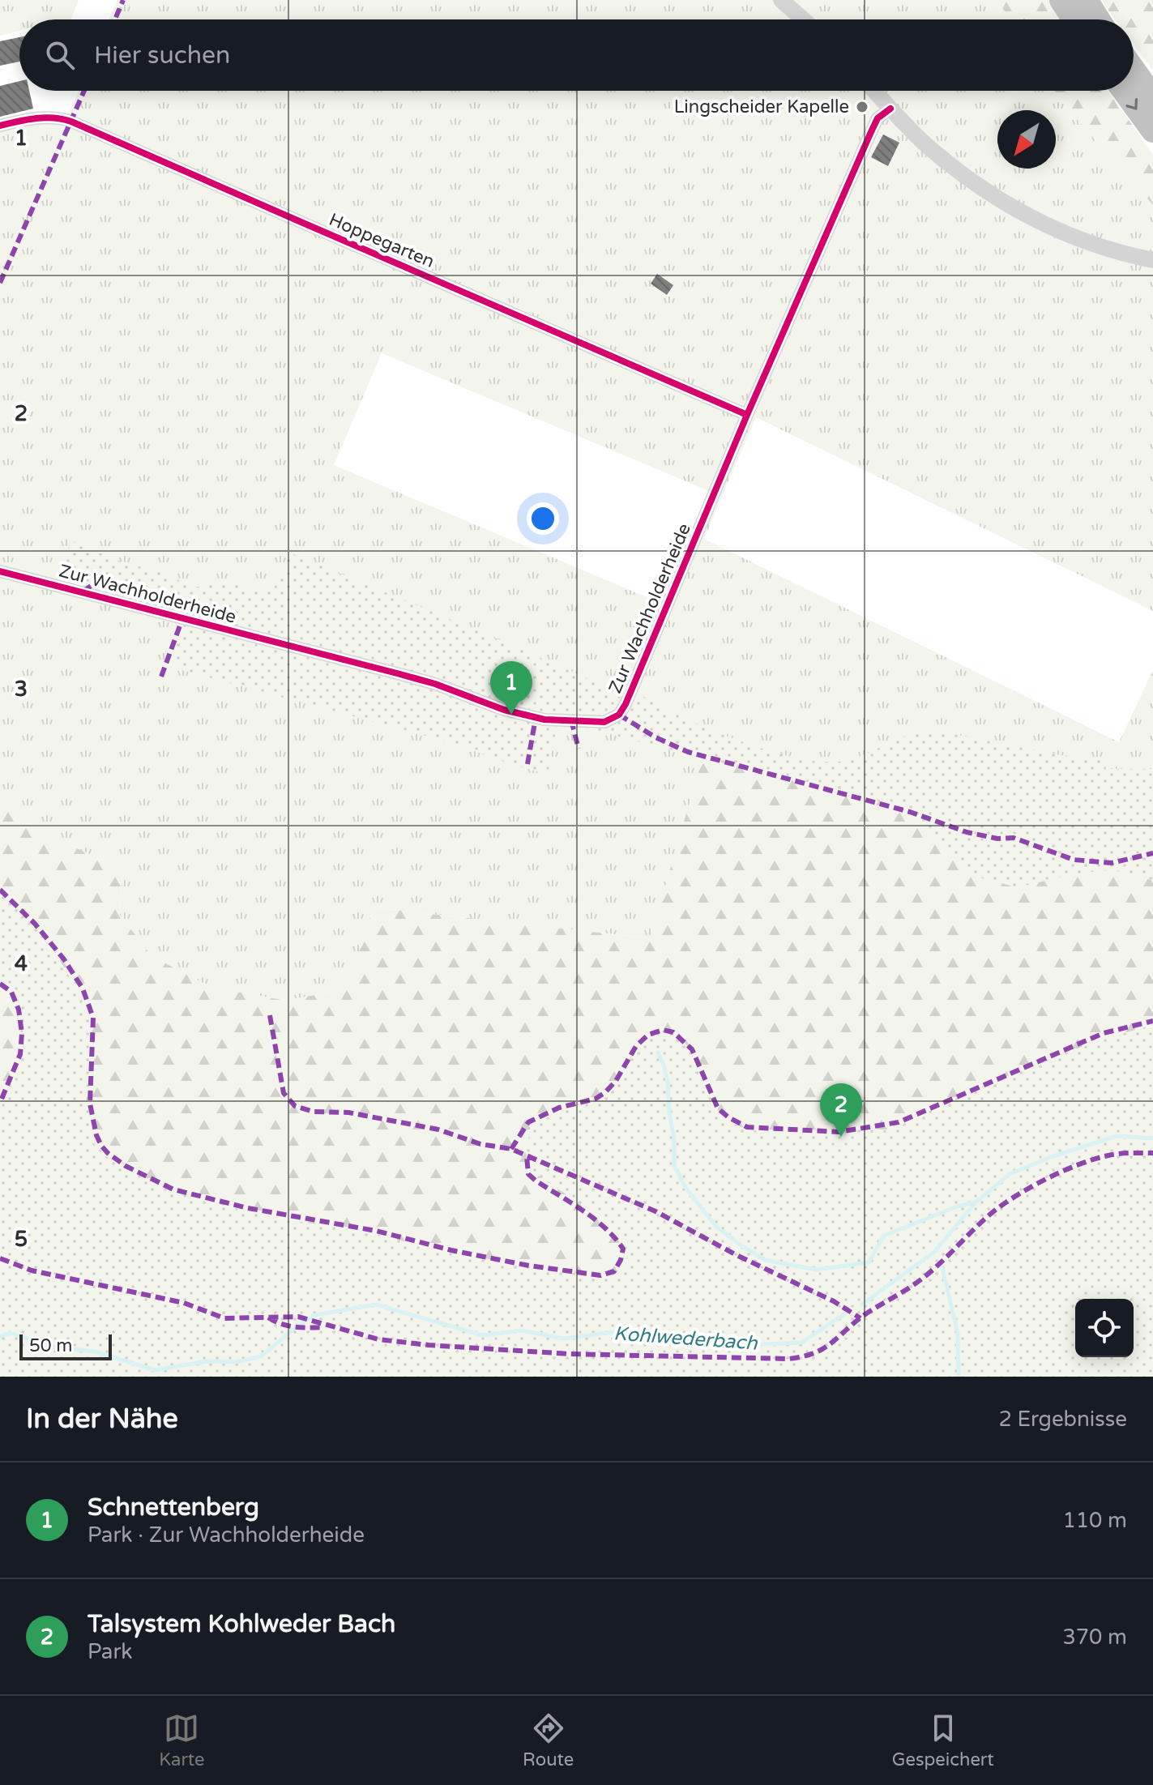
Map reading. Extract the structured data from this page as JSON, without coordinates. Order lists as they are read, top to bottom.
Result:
{
  "streets": {
    "street": ["Hoppegarten", "Zur Wachholderheide"]
  },
  "crossings": [
    ["Hoppegarten", "Zur Wachholderheide"]
  ],
  "water": ["Kohlwederbach"],
  "places": ["Lingscheider Kapelle"],
  "scale_bar": "50 m",
  "north": "bottom left",
  "page": {
    "search": "Hier suchen",
    "pins": ["1", "2"],
    "scale": "50 m",
    "heading": ["In der Nähe", "2 Ergebnisse"],
    "list": [
      {
        "mark": "1",
        "name": "Schnettenberg",
        "note": "Park · Zur Wachholderheide",
        "value": "110 m"
      },
      {
        "mark": "2",
        "name": "Talsystem Kohlweder Bach",
        "note": "Park",
        "value": "370 m"
      }
    ],
    "nav": ["Karte", "Route", "Gespeichert"]
  },
  "grid": {
    "rows": [
      "1",
      "2",
      "3",
      "4",
      "5"
    ]
  }
}
